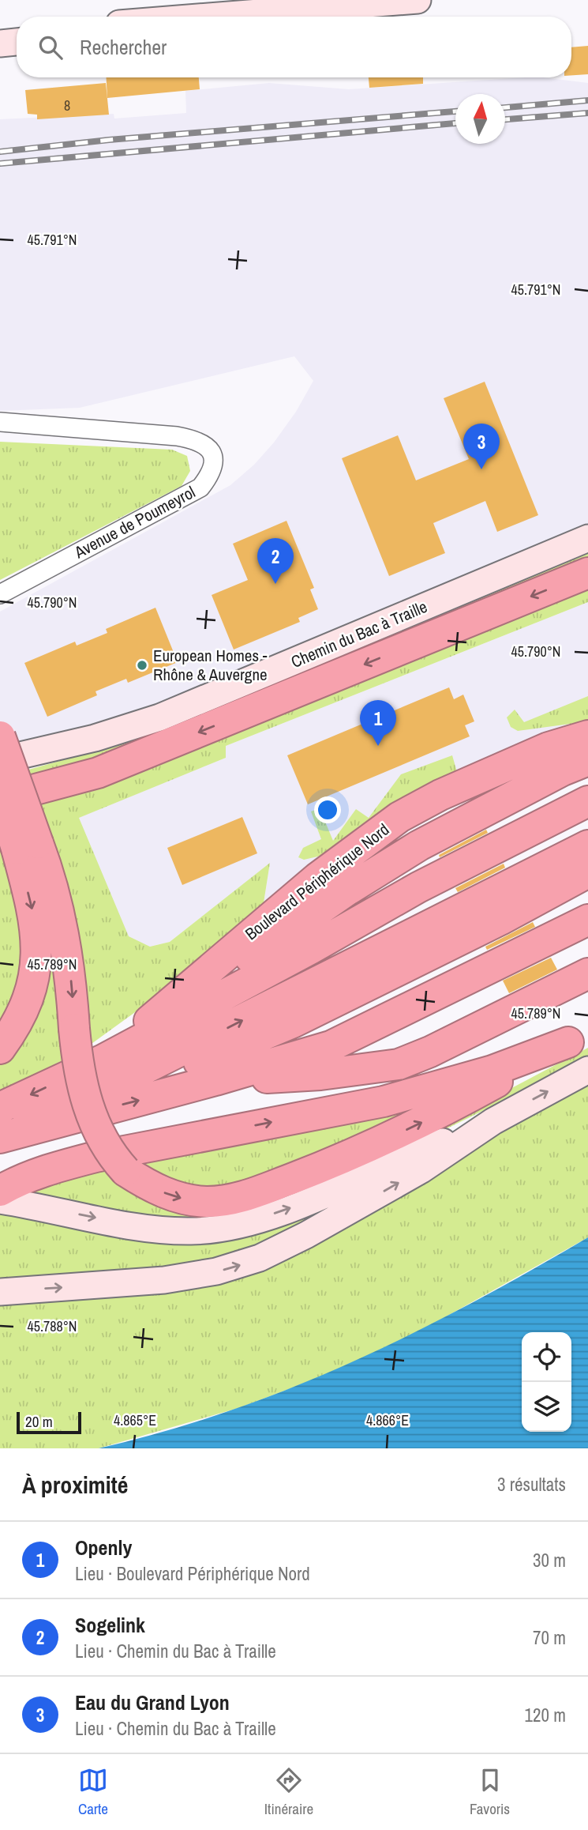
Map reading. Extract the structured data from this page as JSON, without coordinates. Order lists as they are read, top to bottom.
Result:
{
  "streets": {
    "highway": ["Boulevard Périphérique Nord"],
    "main road": ["Chemin du Bac à Traille"],
    "street": ["Avenue de Poumeyrol"]
  },
  "places": ["European Homes - Rhône & Auvergne"],
  "house_numbers": ["8"],
  "scale_bar": "20 m",
  "north": "top",
  "page": {
    "search": "Rechercher",
    "pins": ["3", "2", "1"],
    "scale": "20 m",
    "heading": ["À proximité", "3 résultats"],
    "list": [
      {
        "mark": "1",
        "name": "Openly",
        "note": "Lieu · Boulevard Périphérique Nord",
        "value": "30 m"
      },
      {
        "mark": "2",
        "name": "Sogelink",
        "note": "Lieu · Chemin du Bac à Traille",
        "value": "70 m"
      },
      {
        "mark": "3",
        "name": "Eau du Grand Lyon",
        "note": "Lieu · Chemin du Bac à Traille",
        "value": "120 m"
      }
    ],
    "nav": ["Carte", "Itinéraire", "Favoris"]
  },
  "coordinates": [
    "45.791°N",
    "45.790°N",
    "45.789°N",
    "45.788°N",
    "4.865°E",
    "4.866°E"
  ]
}
